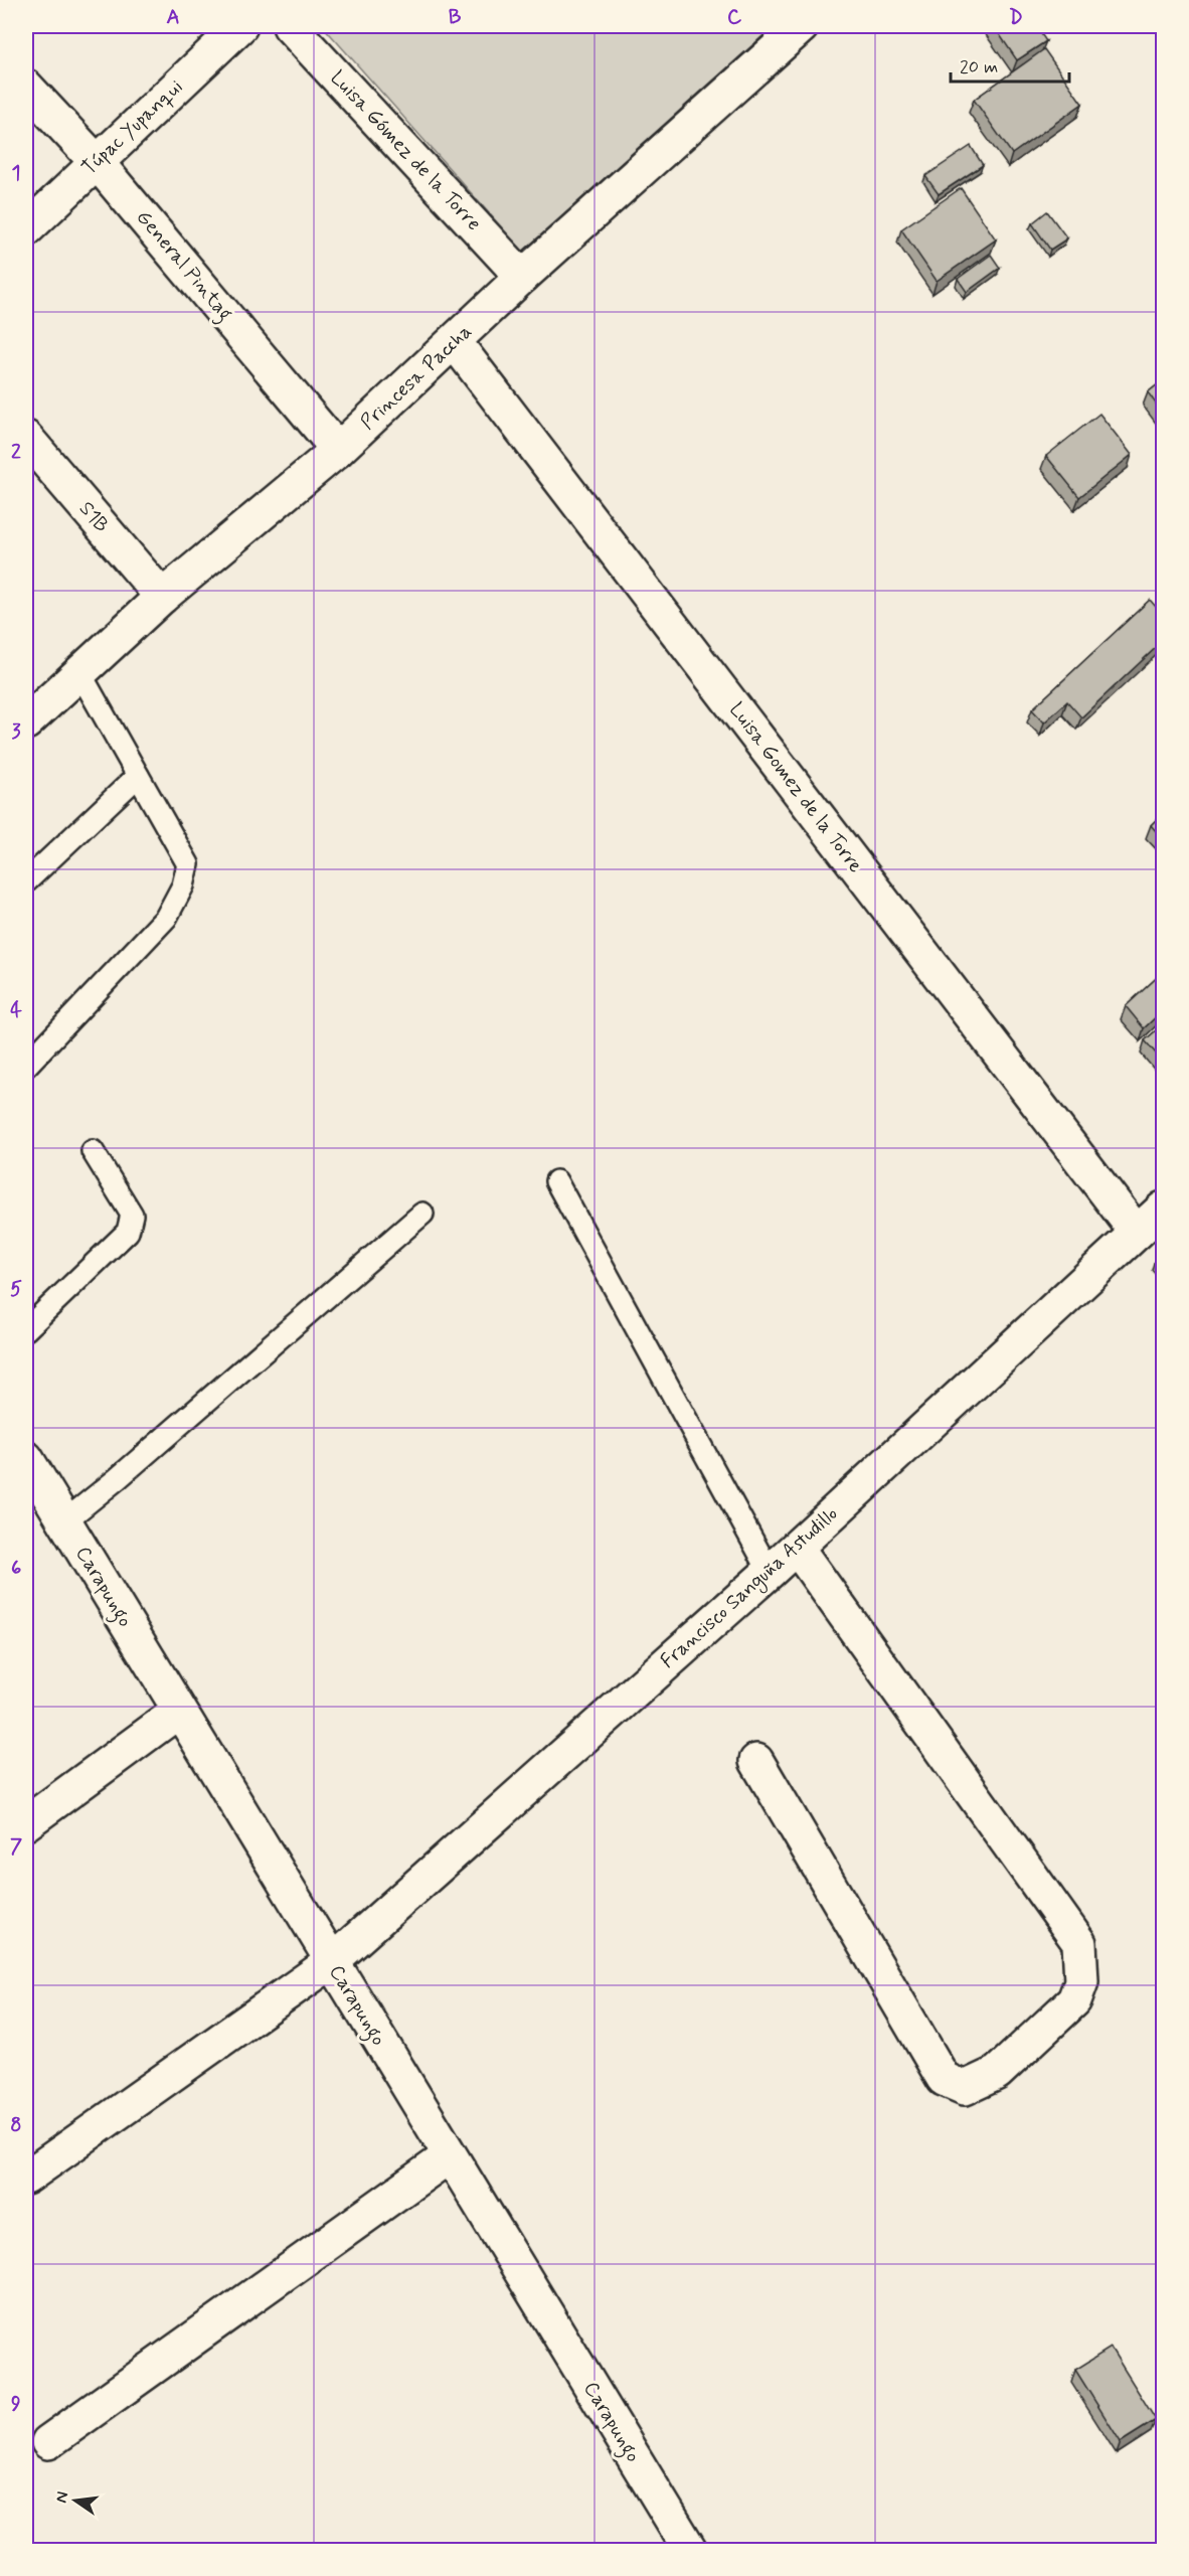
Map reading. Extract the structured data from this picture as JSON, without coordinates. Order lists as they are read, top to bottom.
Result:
{
  "streets": {
    "street": [
      "Túpac Yupanqui",
      "Luisa Gómez de la Torre",
      "General Pintag",
      "Princesa Paccha",
      "S1B",
      "Luisa Gomez de la Torre",
      "Carapungo",
      "Francisco Sanguña Astudillo"
    ]
  },
  "crossings": [
    ["Túpac Yupanqui", "General Pintag"],
    ["Luisa Gómez de la Torre", "Princesa Paccha"],
    ["General Pintag", "Princesa Paccha"],
    ["Princesa Paccha", "S1B"],
    ["Princesa Paccha", "Luisa Gomez de la Torre"],
    ["Luisa Gomez de la Torre", "Francisco Sanguña Astudillo"],
    ["Carapungo", "Francisco Sanguña Astudillo"]
  ],
  "scale_bar": "20 m",
  "north": "left",
  "grid": {
    "columns": [
      "A",
      "B",
      "C",
      "D"
    ],
    "rows": [
      "1",
      "2",
      "3",
      "4",
      "5",
      "6",
      "7",
      "8",
      "9"
    ]
  }
}
